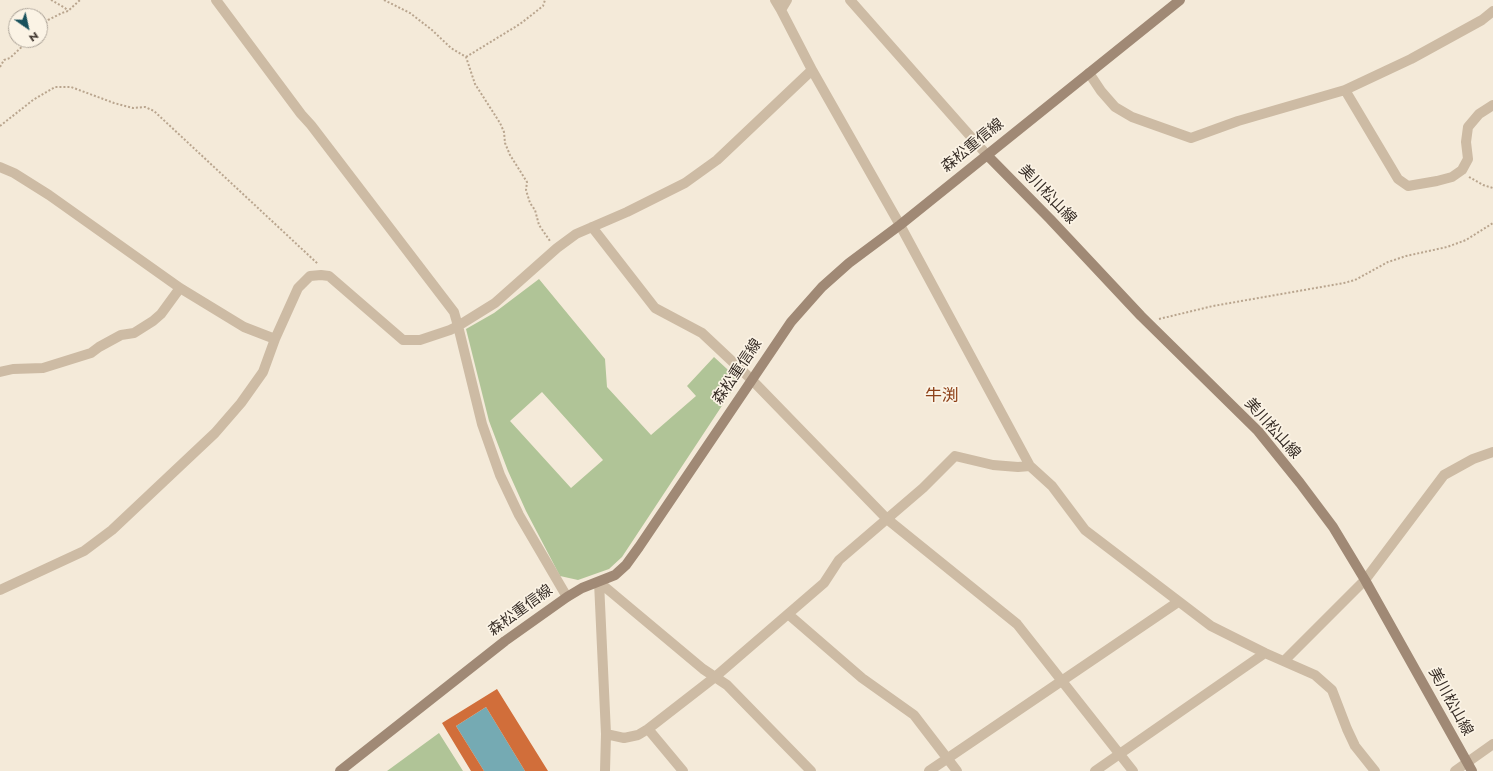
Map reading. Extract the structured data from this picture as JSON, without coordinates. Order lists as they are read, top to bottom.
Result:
{
  "streets": {
    "main road": ["森松重信線", "美川松山線"]
  },
  "crossings": [
    ["森松重信線", "美川松山線"]
  ],
  "districts": ["牛渕"],
  "north": "bottom right"
}
